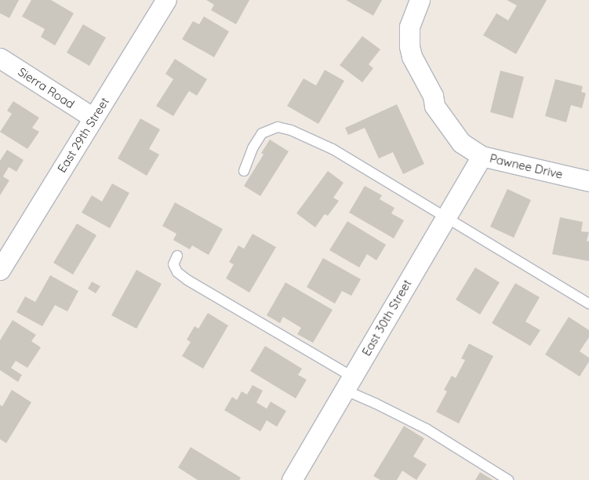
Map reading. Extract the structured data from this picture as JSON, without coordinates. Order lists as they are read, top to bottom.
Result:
{
  "streets": {
    "street": [
      "Sierra Road",
      "East 29th Street",
      "Pawnee Drive",
      "East 30th Street"
    ]
  },
  "crossings": [
    ["Sierra Road", "East 29th Street"],
    ["Pawnee Drive", "East 30th Street"]
  ]
}
